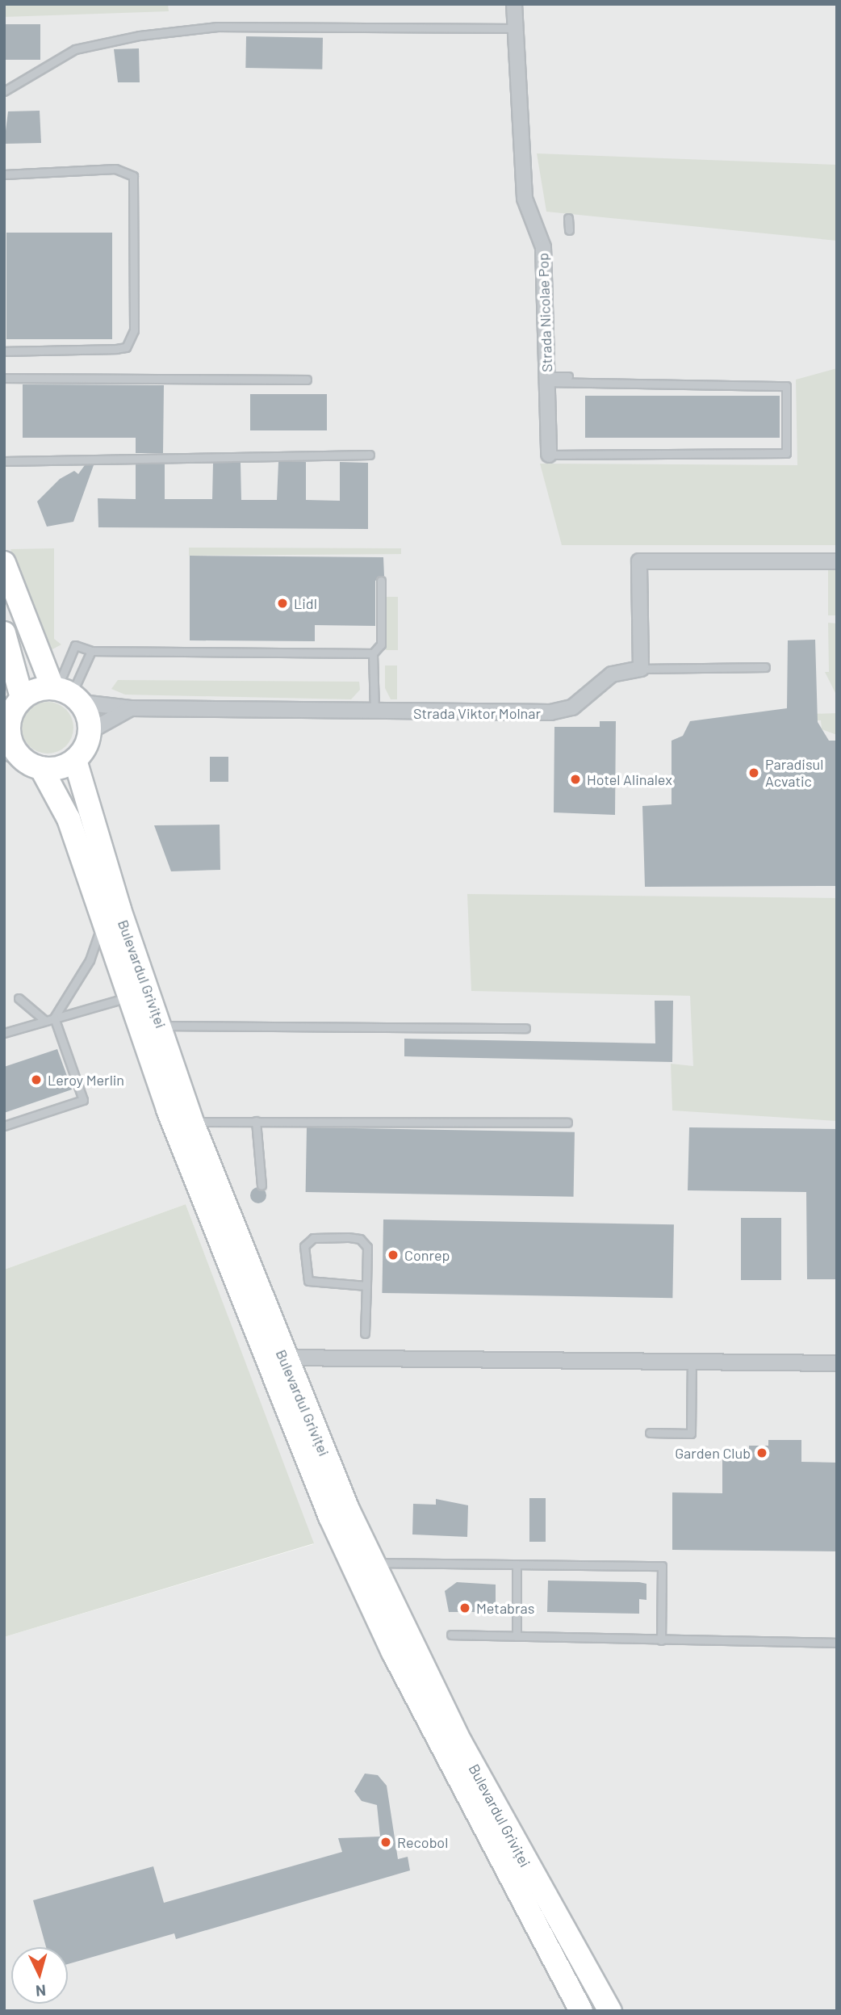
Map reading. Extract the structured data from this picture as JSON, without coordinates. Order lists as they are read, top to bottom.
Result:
{
  "streets": {
    "main road": ["Bulevardul Griviței"],
    "street": ["Strada Nicolae Pop", "Strada Viktor Molnar"]
  },
  "crossings": [
    ["Strada Viktor Molnar", "Bulevardul Griviței"]
  ],
  "places": [
    "Lidl",
    "Paradisul Acvatic",
    "Hotel Alinalex",
    "Leroy Merlin",
    "Conrep",
    "Garden Club",
    "Metabras",
    "Recobol"
  ],
  "north": "bottom"
}
